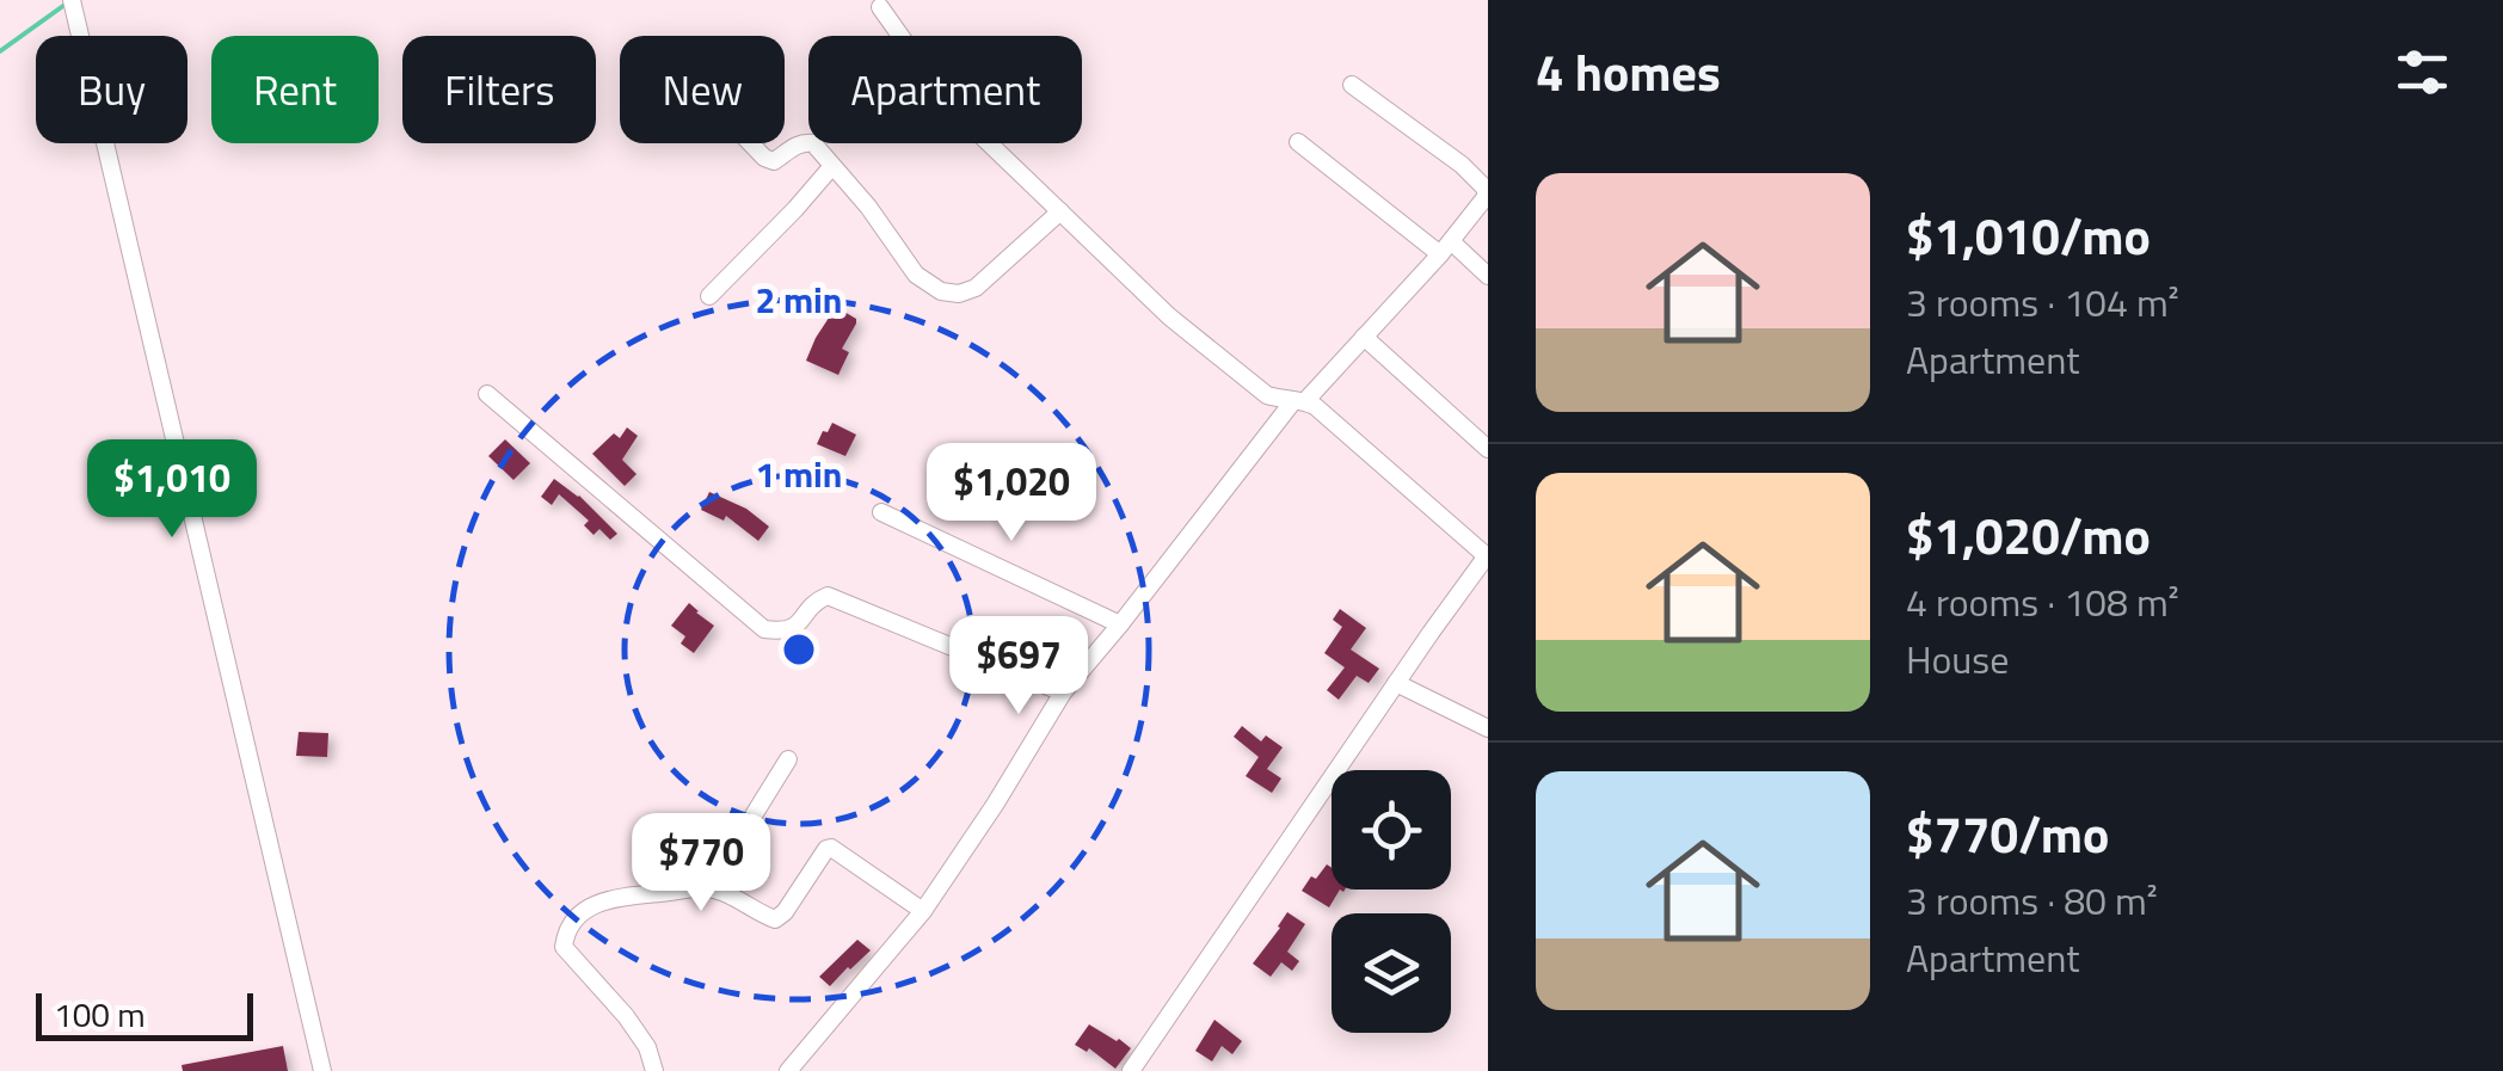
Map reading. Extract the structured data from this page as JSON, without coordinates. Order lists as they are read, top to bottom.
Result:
{
  "scale_bar": "100 m",
  "page": {
    "heading": "4 homes",
    "chip": [
      "Buy",
      "Rent",
      "Filters",
      "New",
      "Apartment"
    ],
    "list": [
      {
        "name": "$1,010/mo",
        "note": "3 rooms · 104 m² · Apartment"
      },
      {
        "name": "$1,020/mo",
        "note": "4 rooms · 108 m² · House"
      },
      {
        "name": "$770/mo",
        "note": "3 rooms · 80 m² · Apartment"
      }
    ],
    "price": [
      "$1,010",
      "$1,020",
      "$697",
      "$770"
    ],
    "scale": "100 m"
  },
  "rings": ["2 min", "1 min"]
}
